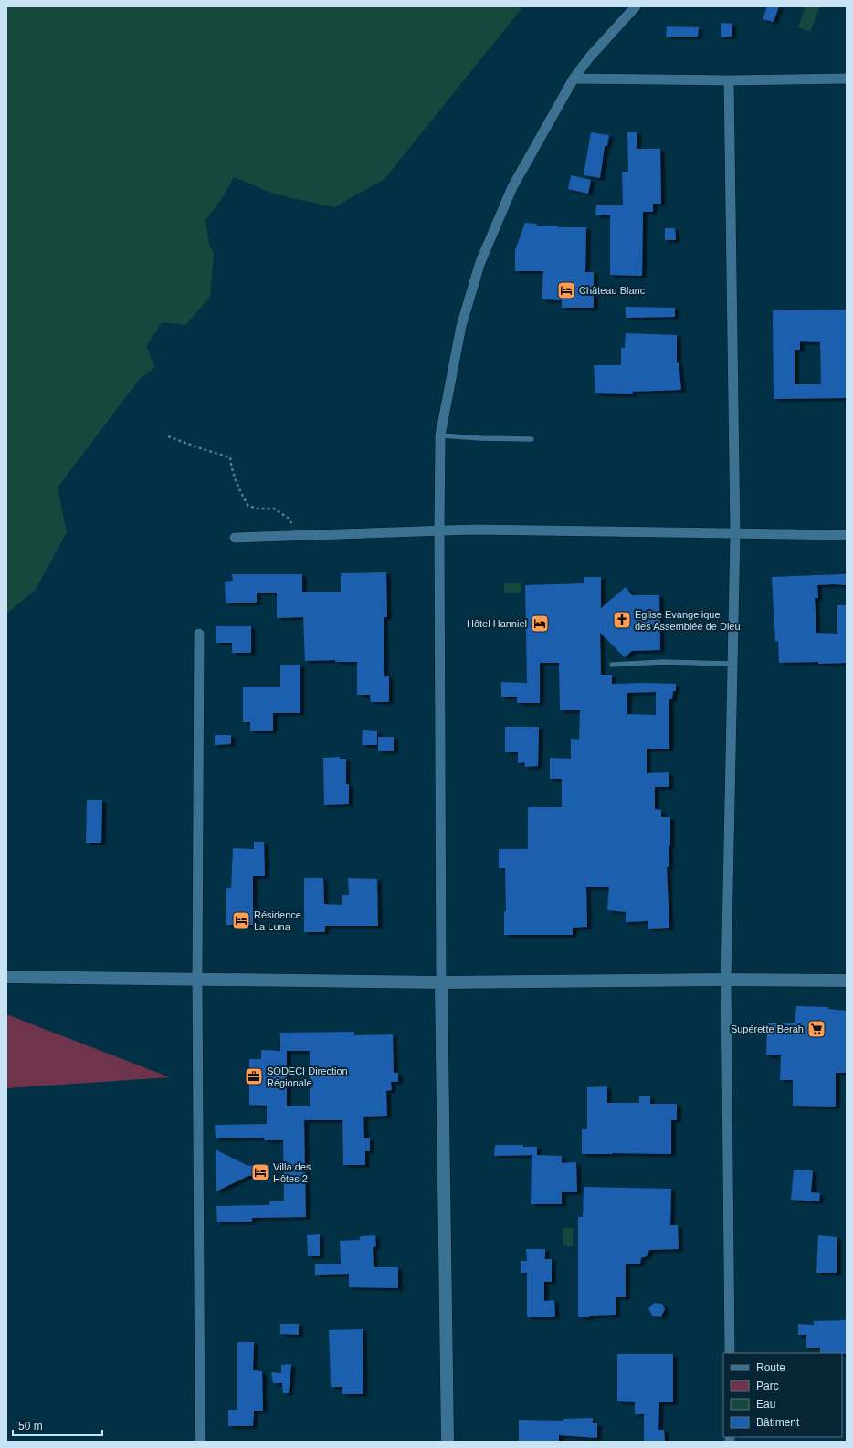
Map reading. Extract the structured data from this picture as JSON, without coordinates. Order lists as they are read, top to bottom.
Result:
{
  "places": {
    "hotel": [
      "Château Blanc",
      "Hôtel Hanniel",
      "Résidence La Luna",
      "Villa des Hôtes 2"
    ],
    "church": ["Eglise Evangelique des Assemblée de Dieu"],
    "supermarket": ["Supérette Berah"],
    "office": ["SODECI Direction Régionale"]
  },
  "legend": [
    "Route",
    "Parc",
    "Eau",
    "Bâtiment"
  ],
  "scale_bar": "50 m"
}
